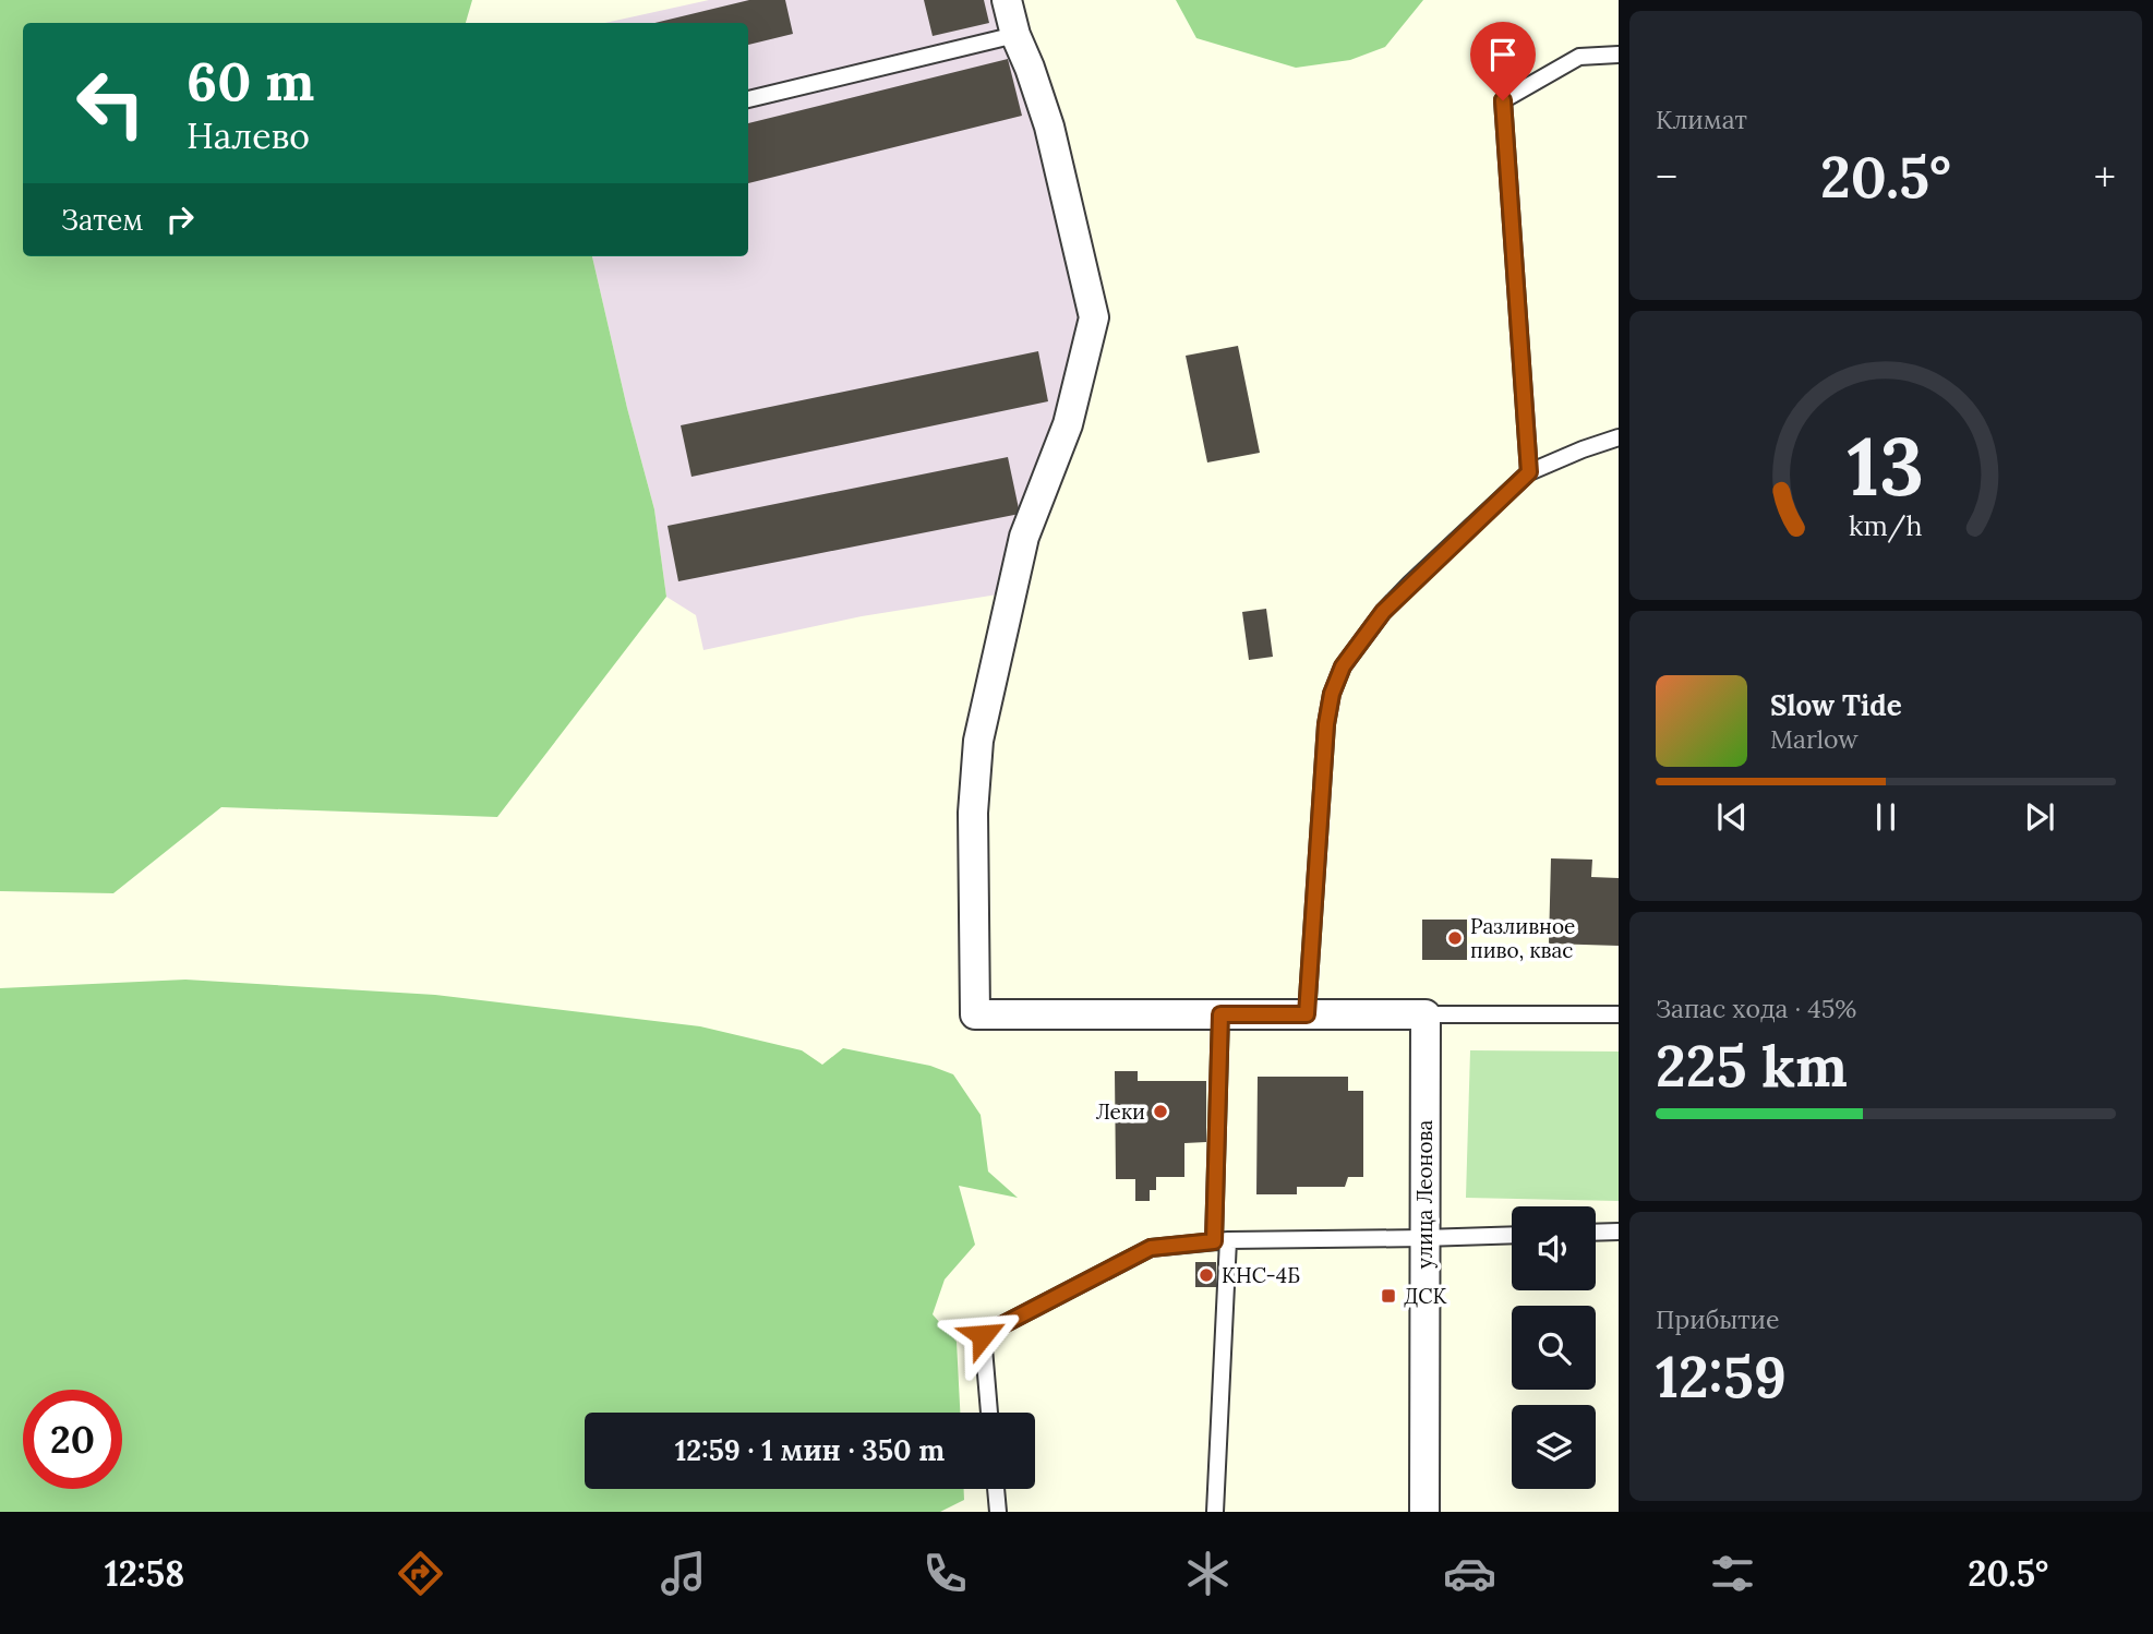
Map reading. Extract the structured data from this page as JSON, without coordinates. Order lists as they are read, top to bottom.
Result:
{
  "streets": {
    "street": ["улица Леонова"]
  },
  "places": {
    "other": ["Разливное пиво, квас", "Леки", "КНС-4Б"],
    "transit": ["ДСК"]
  },
  "page": {
    "tile": [
      "Климат",
      ["Запас хода · 45%", "225 km"],
      ["Прибытие", "12:59"]
    ],
    "turn": ["60 m", "Налево"],
    "heat": ["−", "20.5°", "+"],
    "then": "Затем",
    "song": ["Slow Tide", "Marlow"],
    "limit": "20",
    "trip": "12:59 · 1 мин · 350 m",
    "tabs": ["12:58", "20.5°"],
    "gauge": ["13", "km/h"]
  }
}
